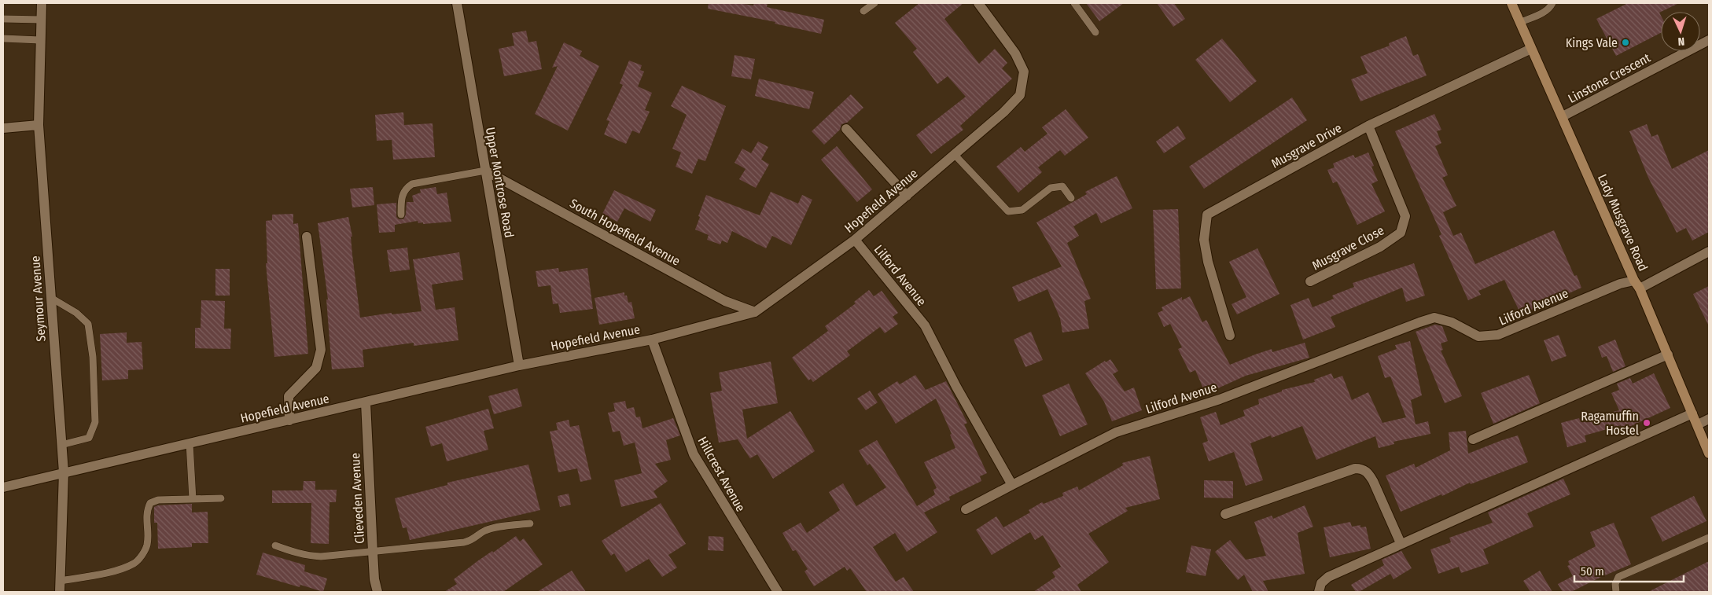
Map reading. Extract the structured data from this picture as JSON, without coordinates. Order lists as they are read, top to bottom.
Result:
{
  "streets": {
    "main road": ["Lady Musgrave Road"],
    "street": [
      "Linstone Crescent",
      "Musgrave Drive",
      "Upper Montrose Road",
      "Hopefield Avenue",
      "South Hopefield Avenue",
      "Musgrave Close",
      "Lilford Avenue",
      "Seymour Avenue",
      "Hillcrest Avenue",
      "Clieveden Avenue"
    ]
  },
  "crossings": [
    ["Linstone Crescent", "Lady Musgrave Road"],
    ["Musgrave Drive", "Lady Musgrave Road"],
    ["Musgrave Drive", "Musgrave Close"],
    ["Upper Montrose Road", "Hopefield Avenue"],
    ["Upper Montrose Road", "South Hopefield Avenue"],
    ["Hopefield Avenue", "South Hopefield Avenue"],
    ["Hopefield Avenue", "Lilford Avenue"],
    ["Hopefield Avenue", "Seymour Avenue"],
    ["Hopefield Avenue", "Hillcrest Avenue"],
    ["Hopefield Avenue", "Clieveden Avenue"],
    ["Lady Musgrave Road", "Lilford Avenue"]
  ],
  "places": ["Kings Vale", "Ragamuffin Hostel"],
  "scale_bar": "50 m",
  "north": "bottom"
}
